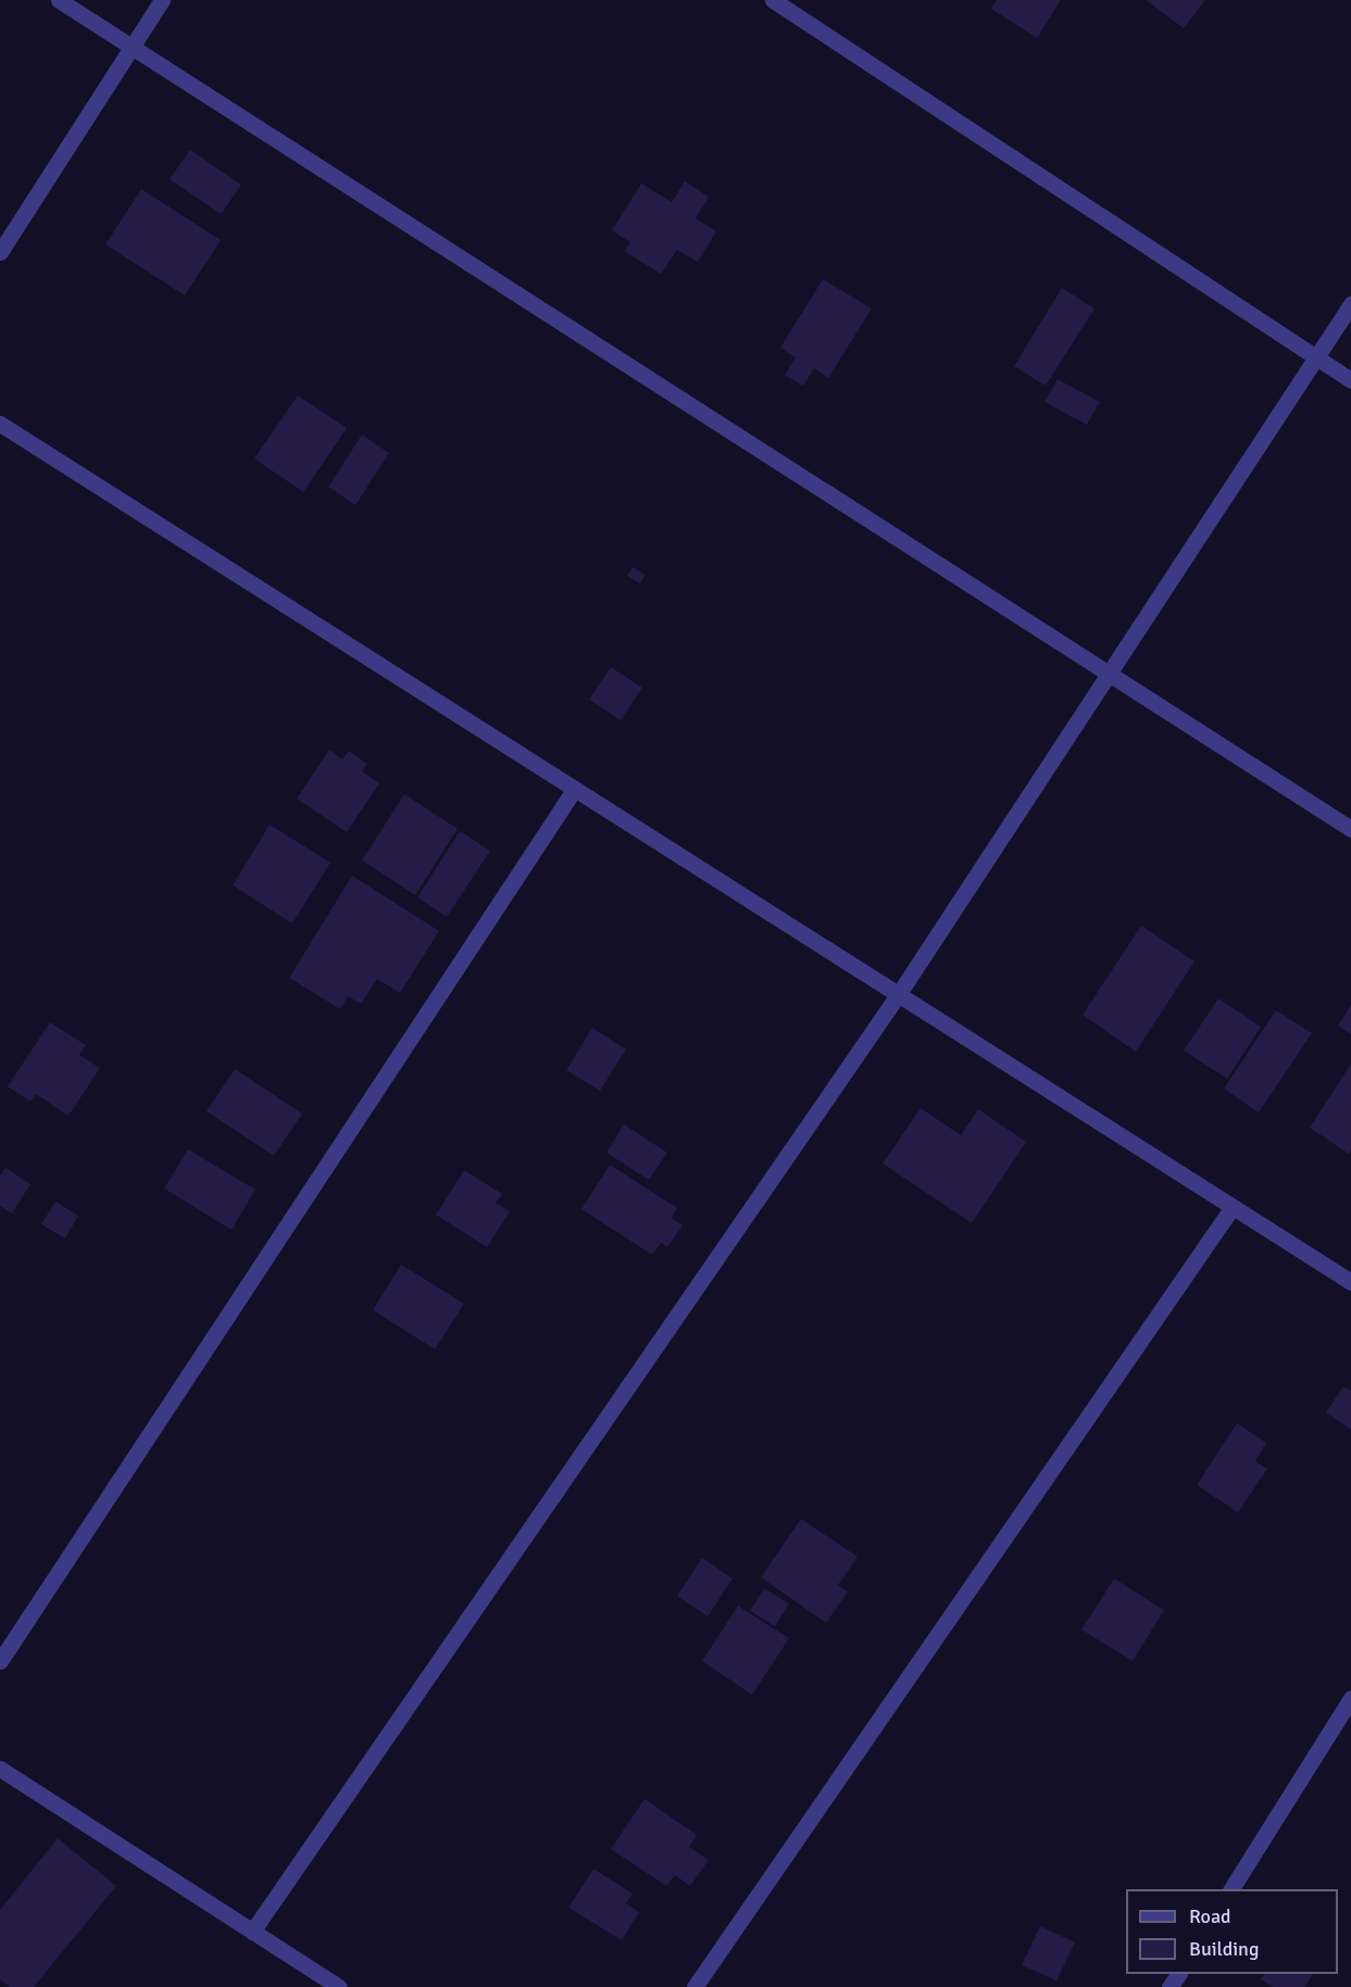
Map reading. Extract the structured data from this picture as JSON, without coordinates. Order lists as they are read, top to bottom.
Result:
{
  "legend": ["Road", "Building"]
}
